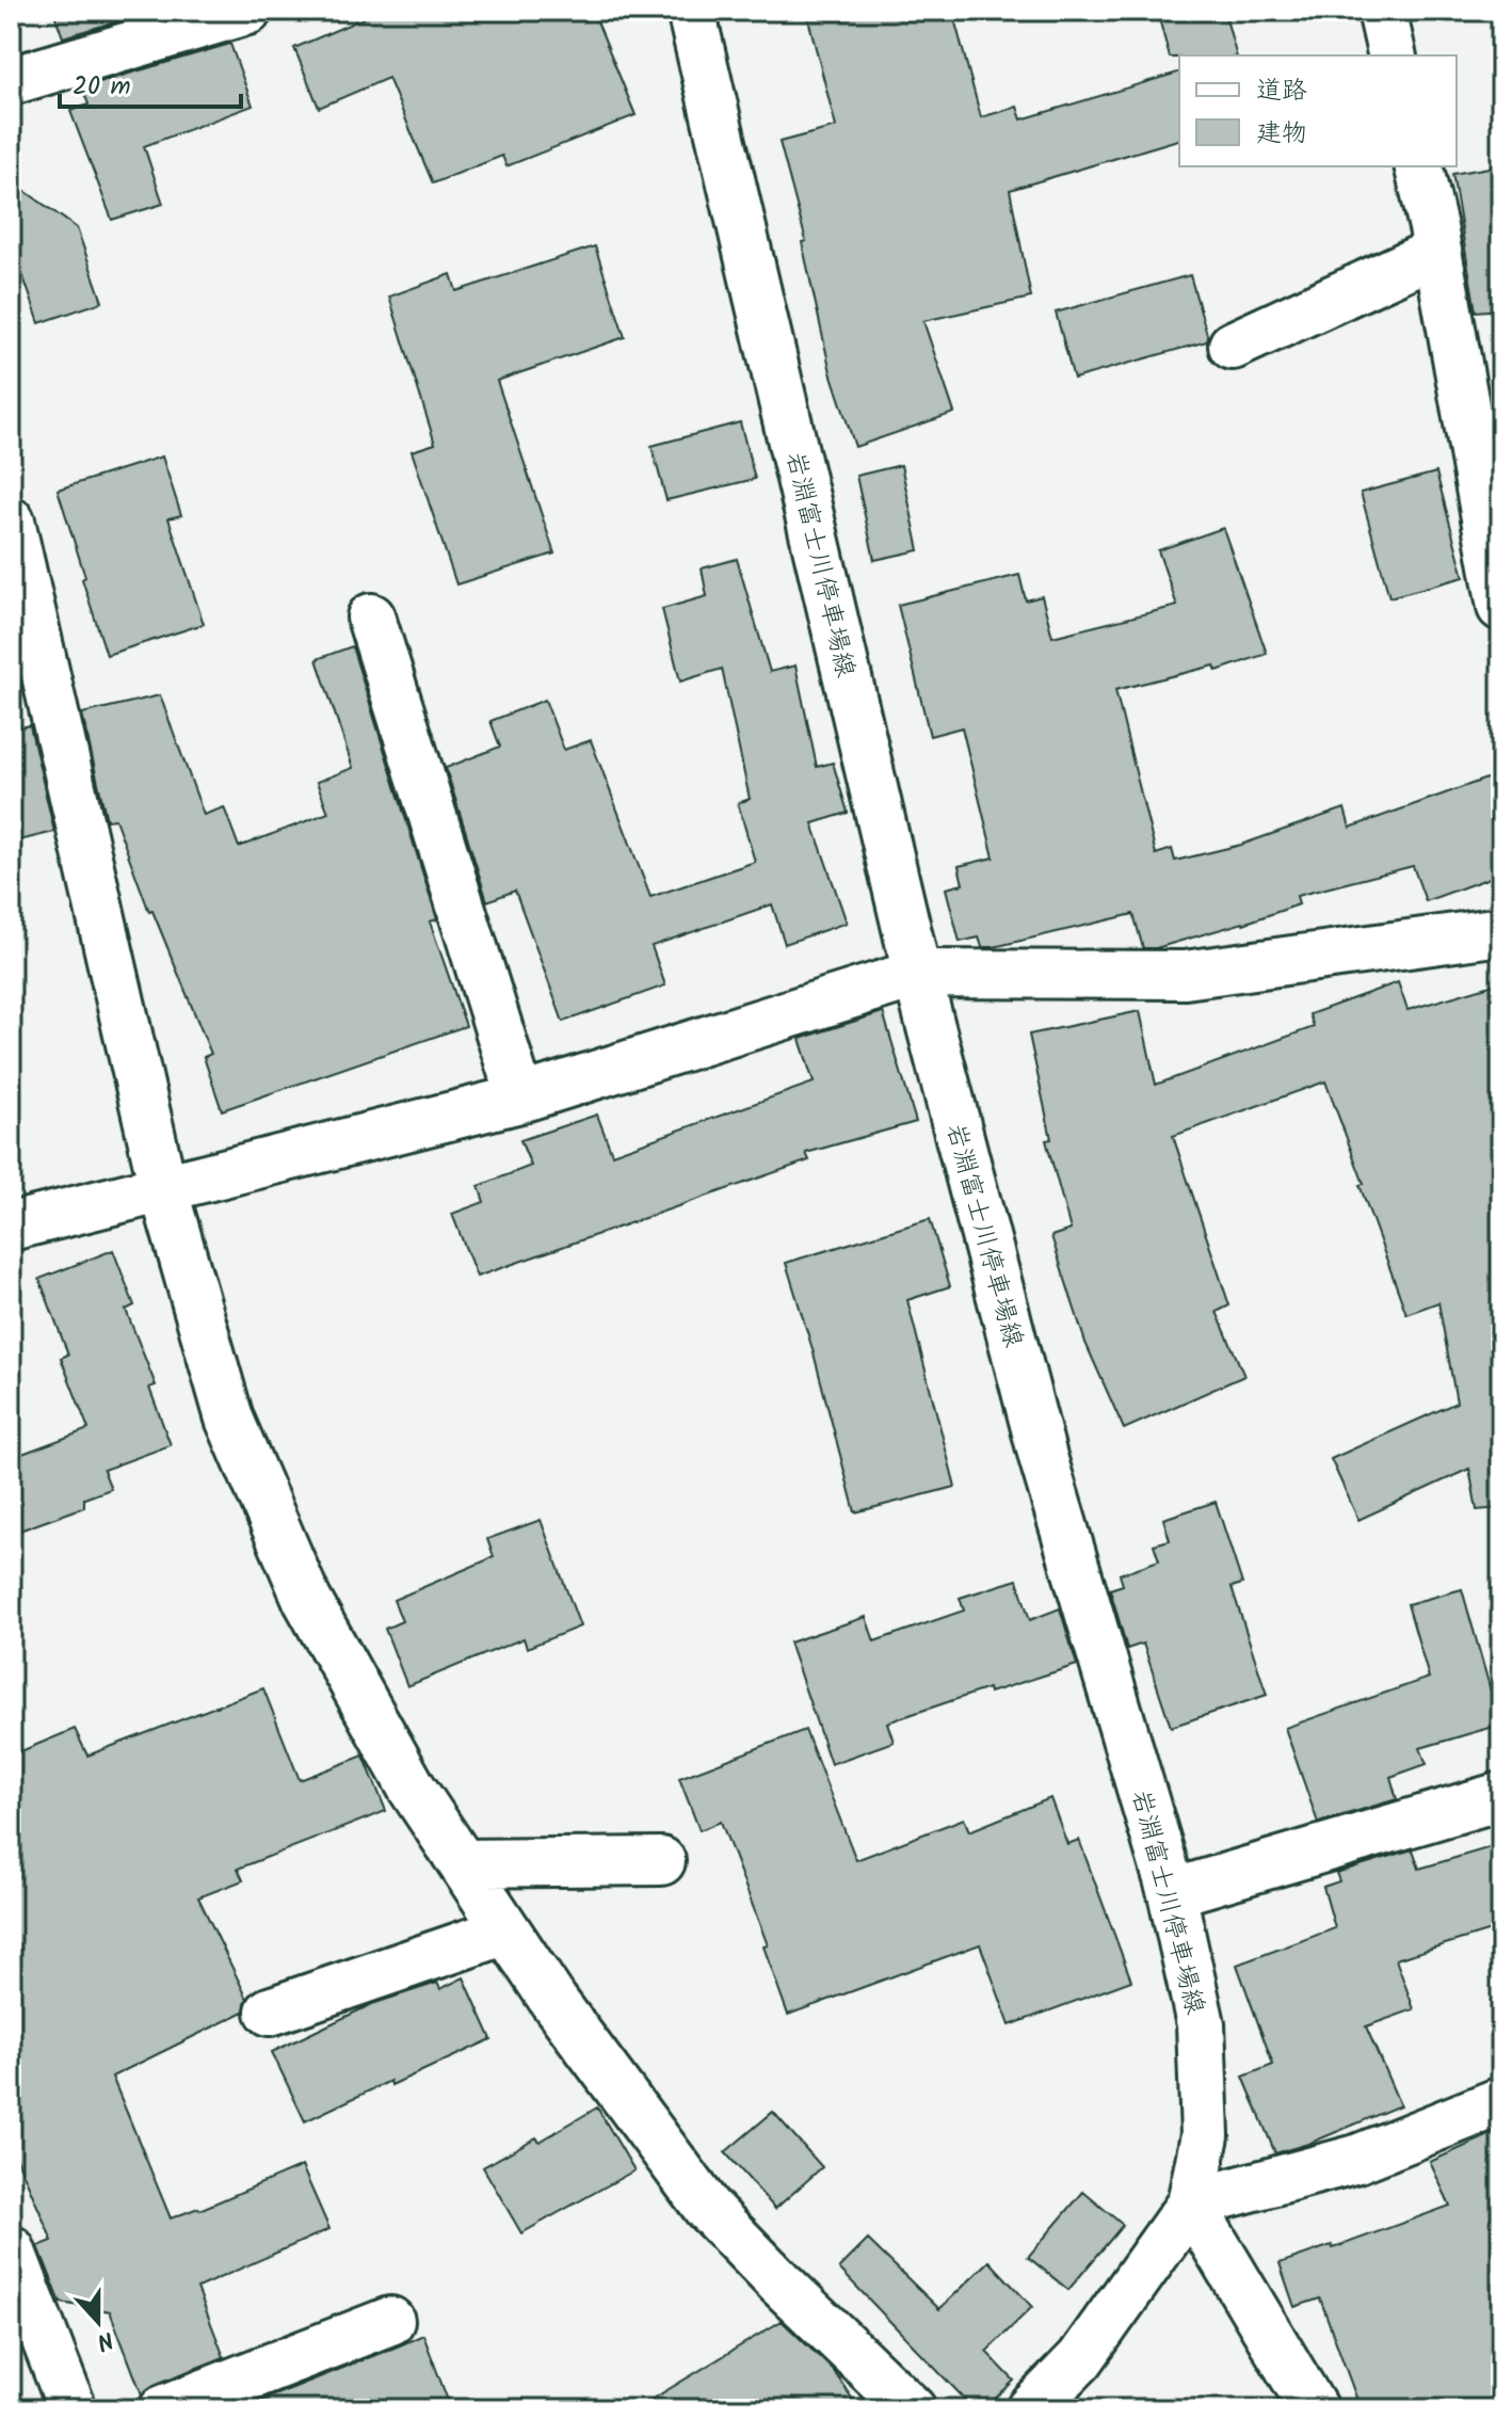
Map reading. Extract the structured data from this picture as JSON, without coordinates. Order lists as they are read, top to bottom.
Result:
{
  "streets": {
    "street": ["岩淵富士川停車場線"]
  },
  "legend": ["道路", "建物"],
  "scale_bar": "20 m",
  "north": "bottom"
}
